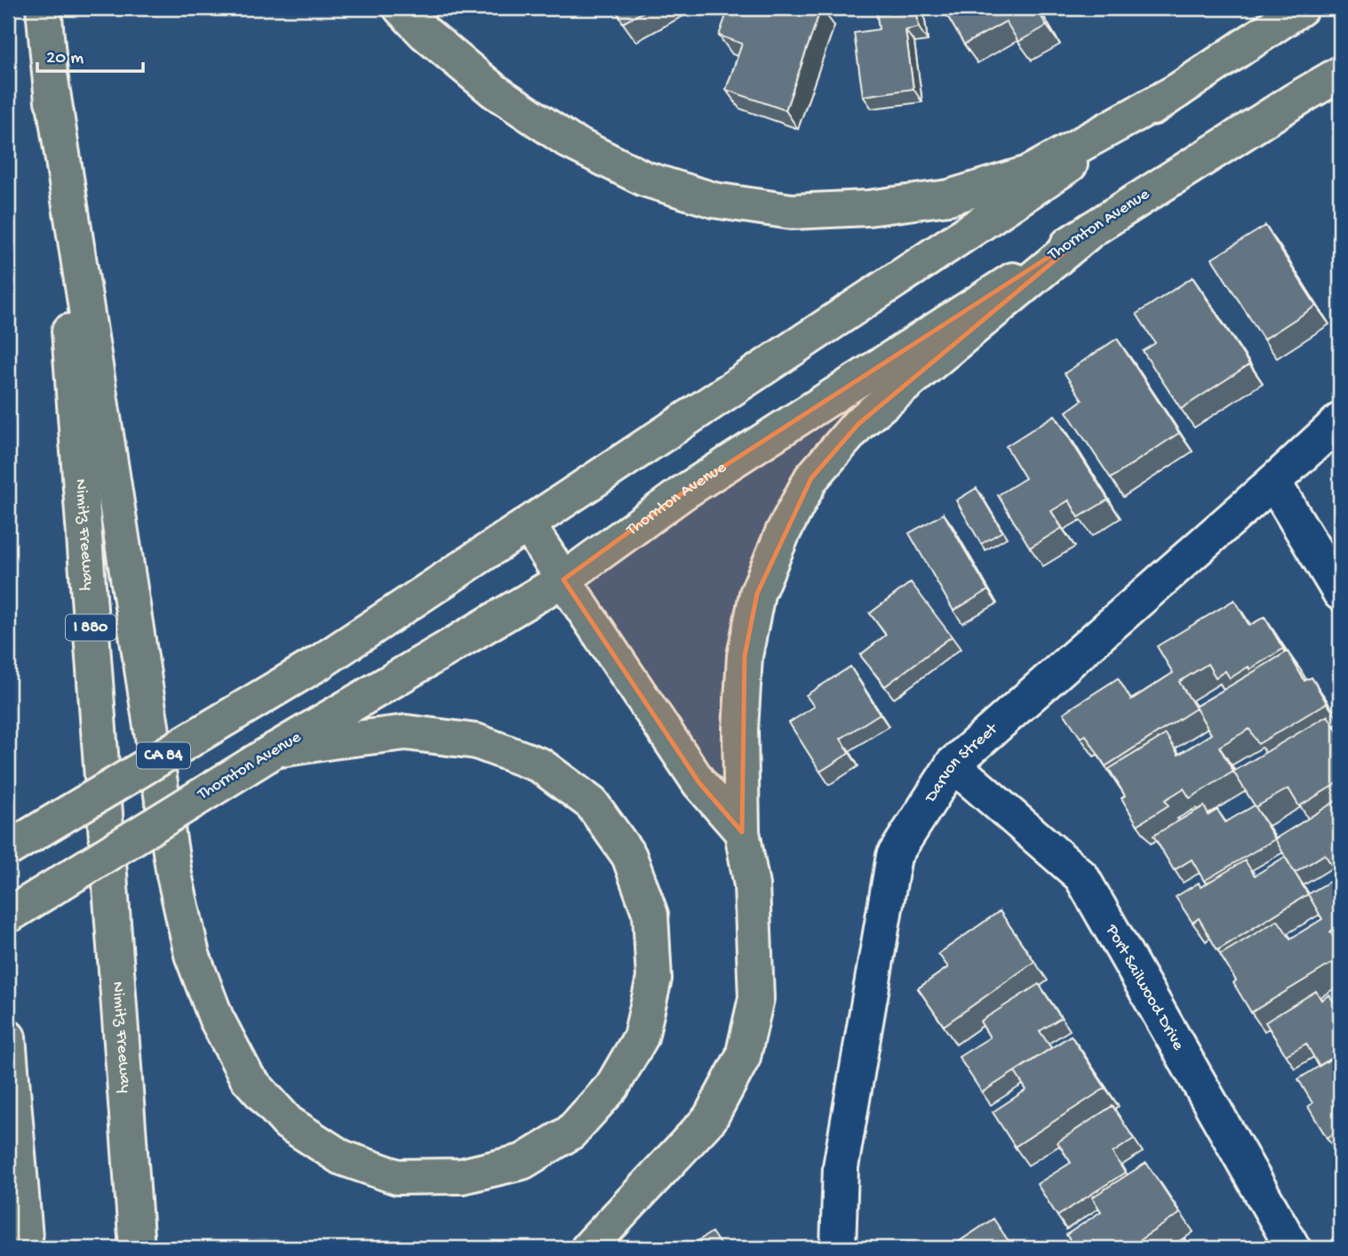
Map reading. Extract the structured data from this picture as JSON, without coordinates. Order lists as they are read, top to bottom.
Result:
{
  "streets": {
    "main road": [
      "Thornton Avenue",
      "Nimitz Freeway",
      "I 880",
      "CA 84"
    ],
    "street": ["Darvon Street", "Port Sailwood Drive"]
  },
  "crossings": [
    ["Darvon Street", "Port Sailwood Drive"]
  ],
  "scale_bar": "20 m"
}
